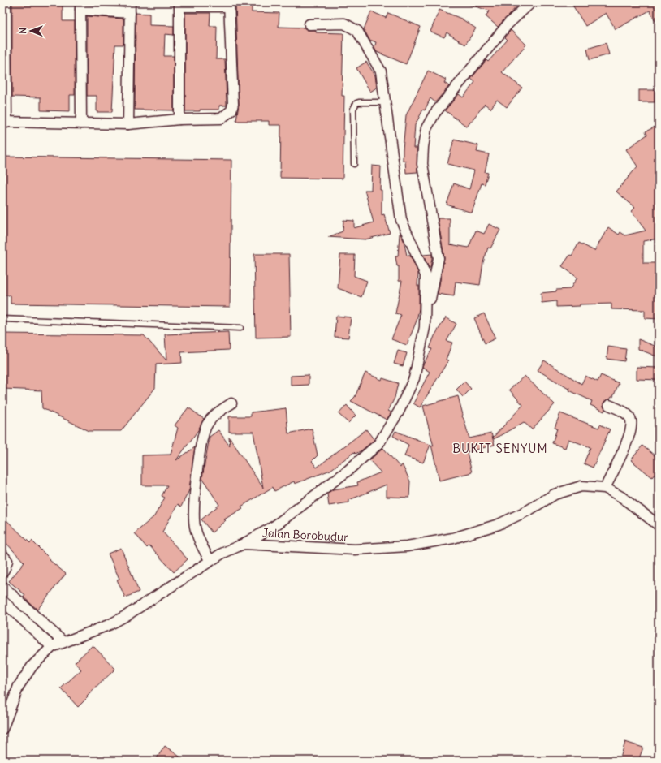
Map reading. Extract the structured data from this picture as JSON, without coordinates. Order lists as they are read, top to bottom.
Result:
{
  "streets": {
    "street": ["Jalan Borobudur"]
  },
  "districts": ["BUKIT SENYUM"],
  "north": "left"
}
